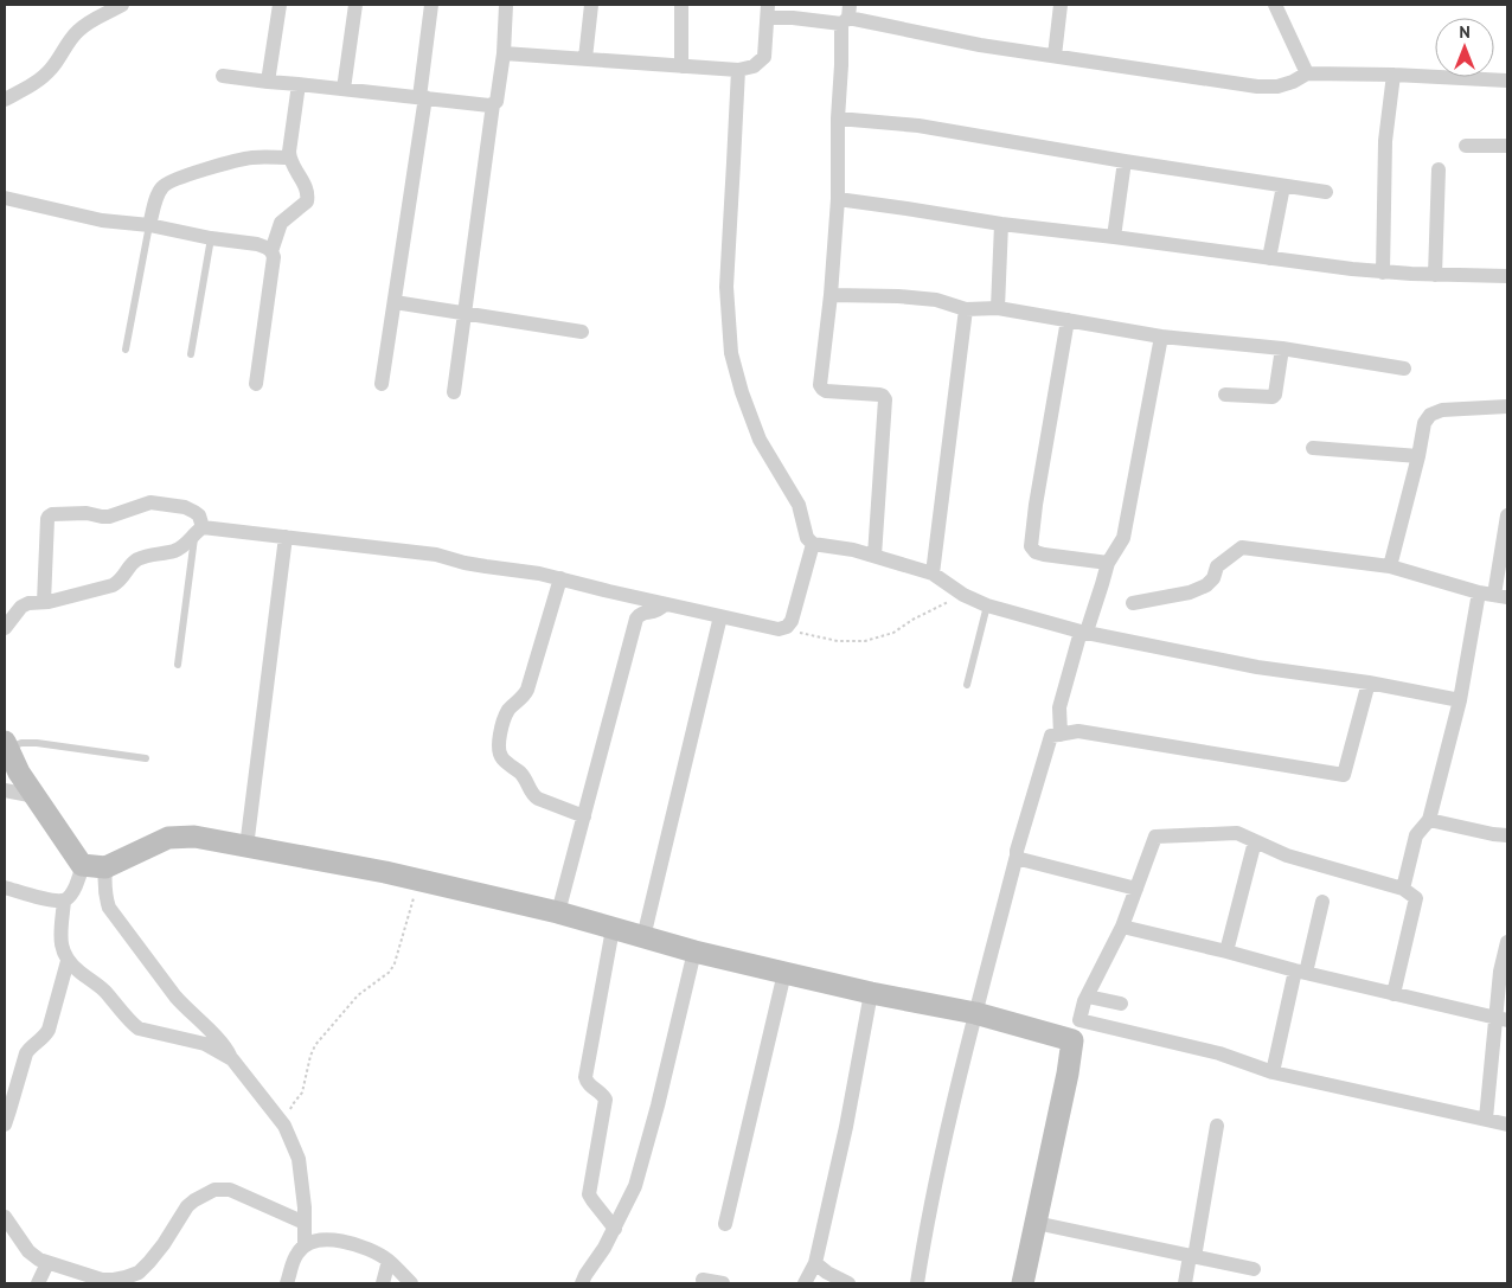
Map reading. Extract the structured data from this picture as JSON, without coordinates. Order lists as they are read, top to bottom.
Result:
{
  "north": "top"
}
